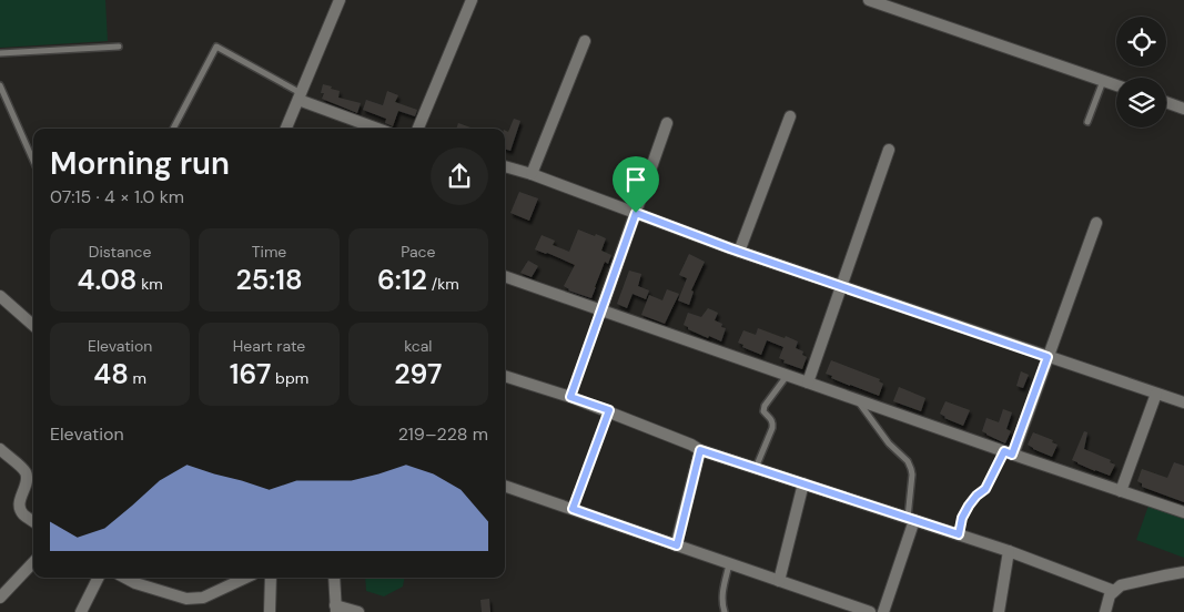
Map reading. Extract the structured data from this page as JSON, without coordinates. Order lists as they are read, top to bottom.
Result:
{
  "page": {
    "heading": ["Morning run", "07:15 · 4 × 1.0 km"],
    "stats": [
      ["Distance", "4.08 km"],
      ["Time", "25:18"],
      ["Pace", "6:12 /km"],
      ["Elevation", "48 m"],
      ["Heart rate", "167 bpm"],
      ["kcal", "297"]
    ],
    "chart": ["Elevation", "219–228 m"]
  }
}
